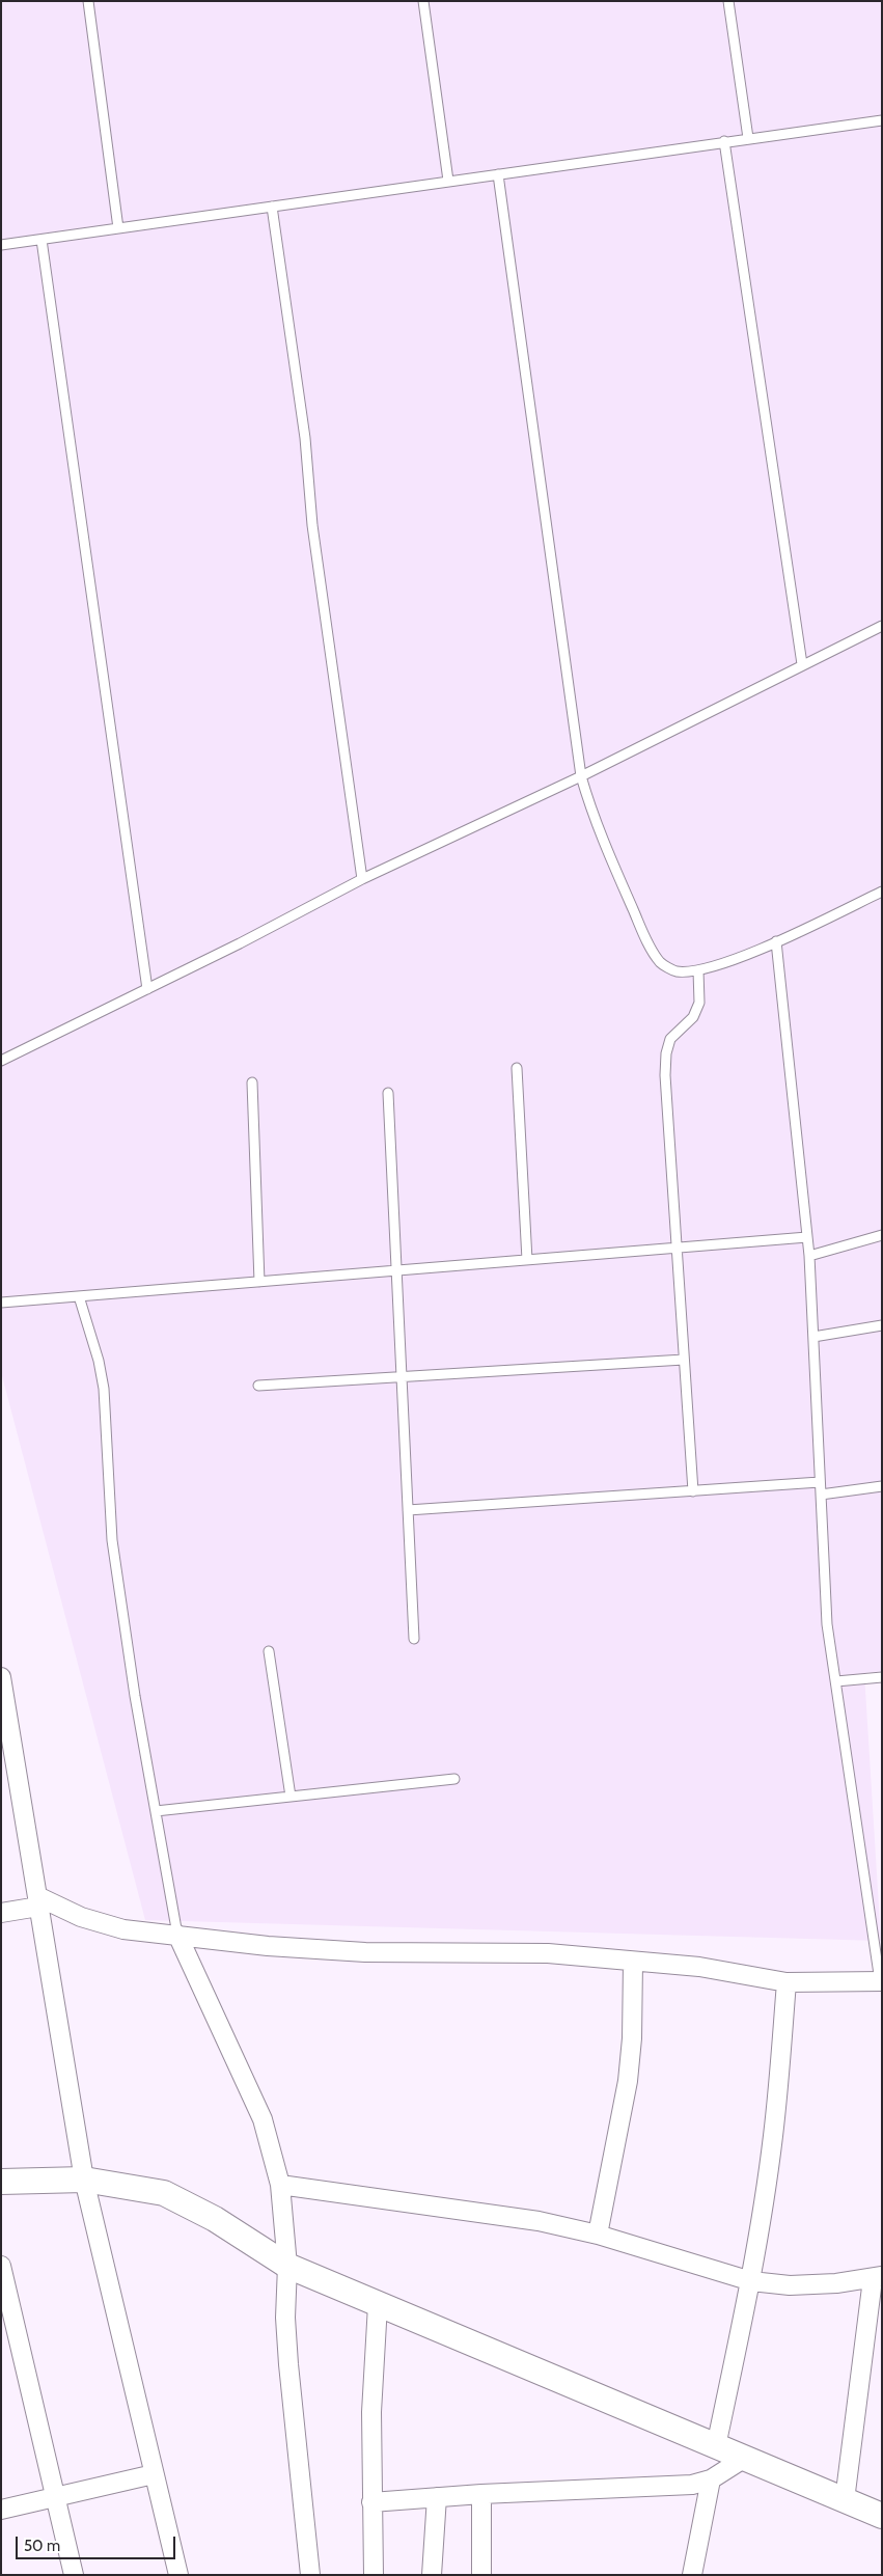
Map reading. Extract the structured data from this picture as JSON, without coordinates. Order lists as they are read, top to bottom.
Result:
{
  "scale_bar": "50 m"
}
